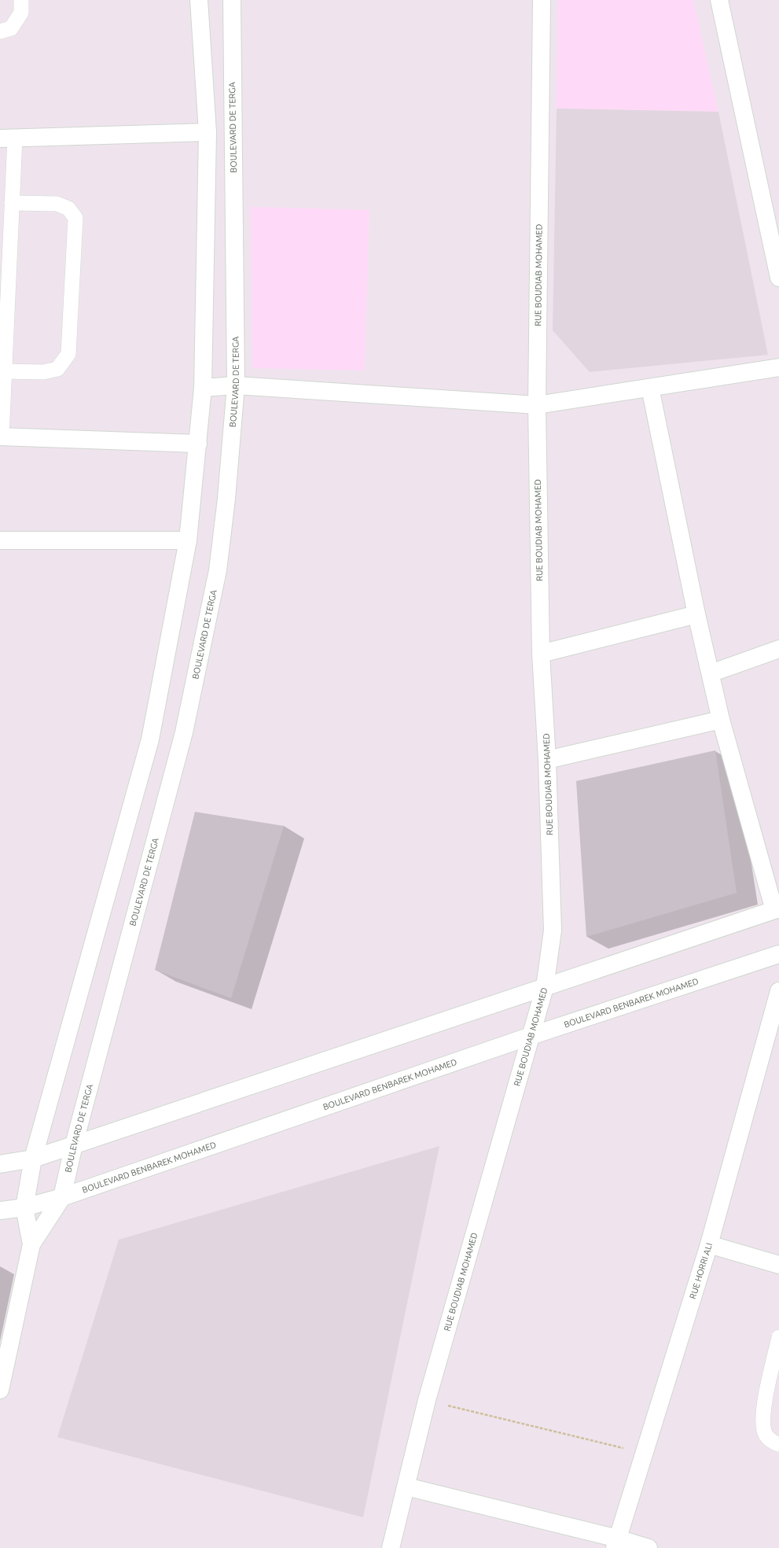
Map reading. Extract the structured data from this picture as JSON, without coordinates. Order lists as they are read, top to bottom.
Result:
{
  "streets": {
    "street": [
      "BOULEVARD DE TERGA",
      "RUE BOUDIAB MOHAMED",
      "BOULEVARD BENBAREK MOHAMED",
      "RUE HORRI ALI"
    ]
  },
  "crossings": [
    ["BOULEVARD DE TERGA", "BOULEVARD BENBAREK MOHAMED"],
    ["RUE BOUDIAB MOHAMED", "BOULEVARD BENBAREK MOHAMED"]
  ]
}
